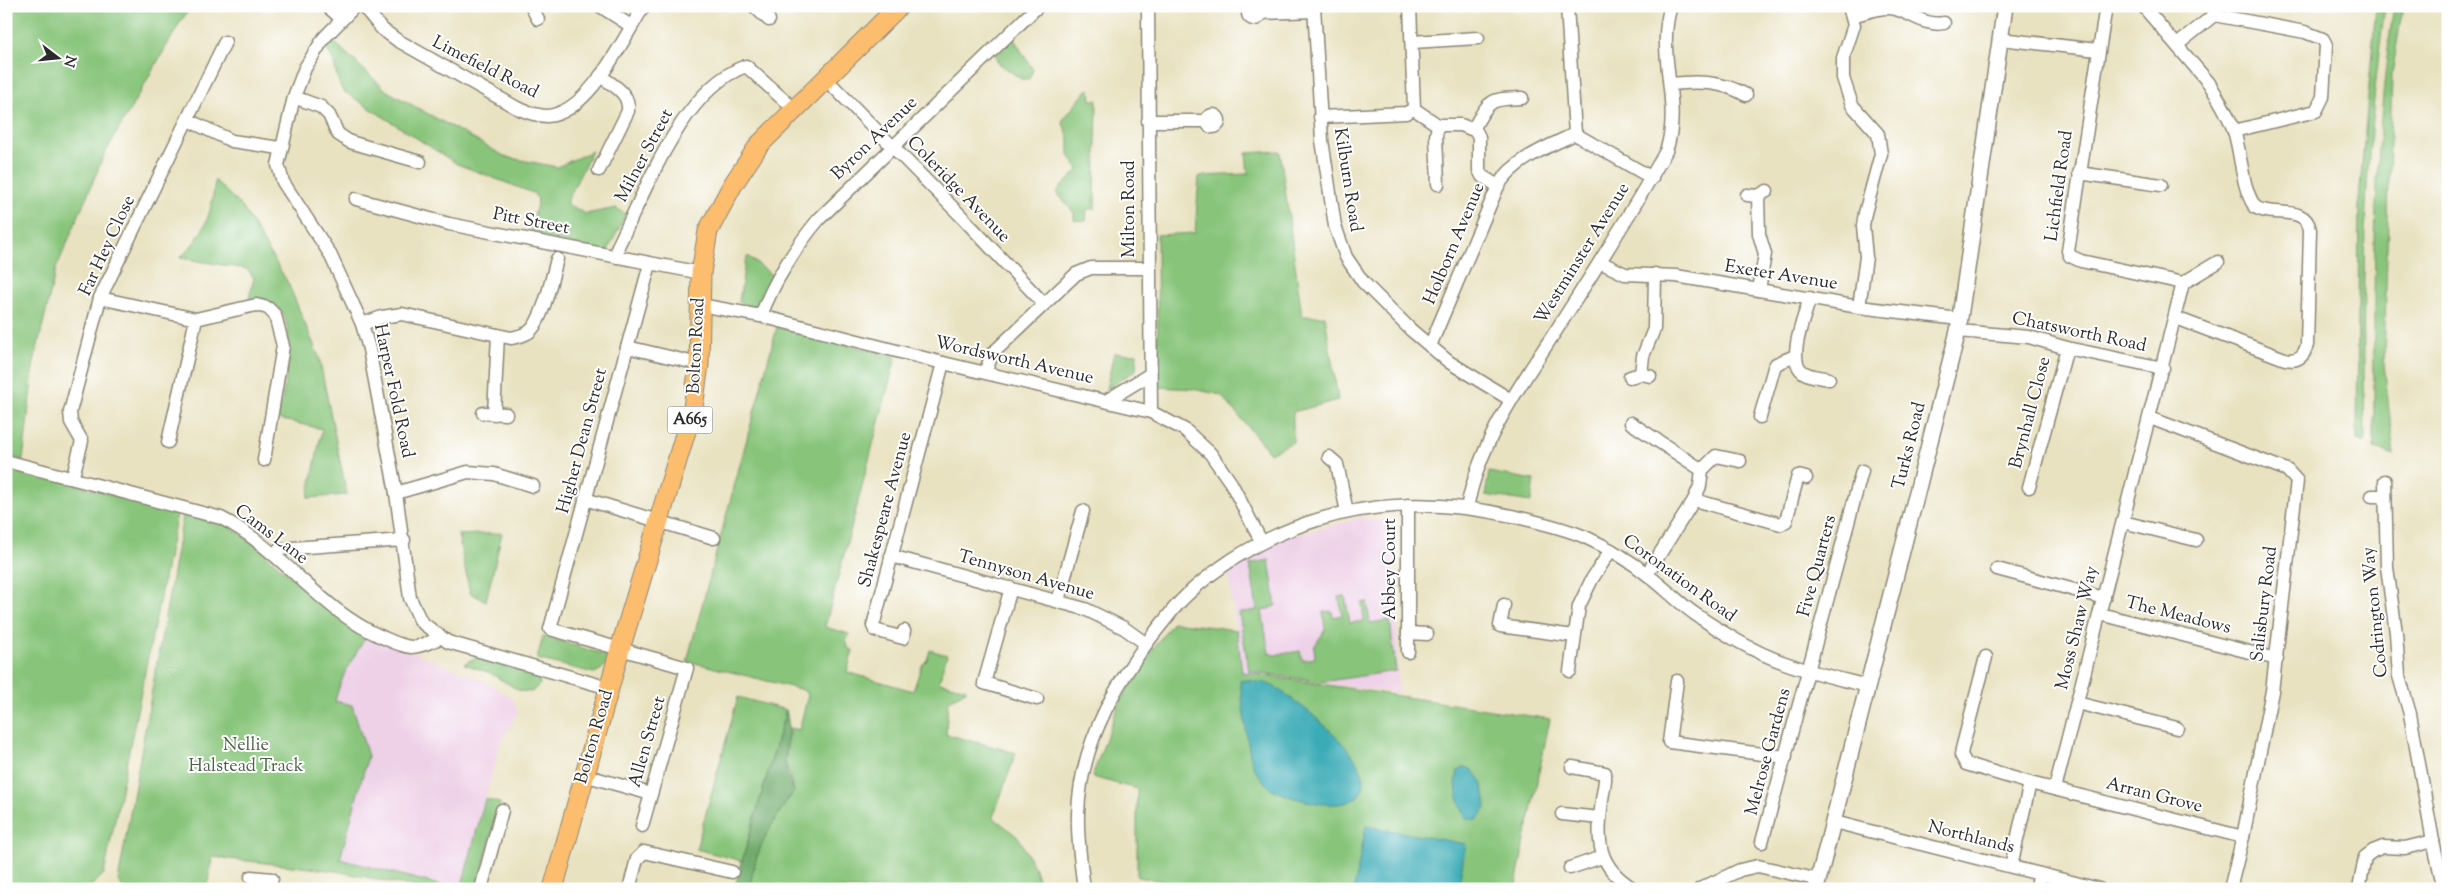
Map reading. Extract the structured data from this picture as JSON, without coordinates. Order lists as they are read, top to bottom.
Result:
{
  "streets": {
    "main road": ["Bolton Road", "A665"],
    "street": [
      "Limefield Road",
      "Byron Avenue",
      "Milner Street",
      "Kilburn Road",
      "Lichfield Road",
      "Coleridge Avenue",
      "Milton Road",
      "Pitt Street",
      "Holborn Avenue",
      "Far Hey Close",
      "Westminster Avenue",
      "Exeter Avenue",
      "Chatsworth Road",
      "Wordsworth Avenue",
      "Harper Fold Road",
      "Brynhall Close",
      "Higher Dean Street",
      "Turks Road",
      "Shakespeare Avenue",
      "Cams Lane",
      "Five Quarters",
      "Abbey Court",
      "Tennyson Avenue",
      "Coronation Road",
      "Salisbury Road",
      "Codrington Way",
      "The Meadows",
      "Moss Shaw Way",
      "Allen Street",
      "Melrose Gardens",
      "Arran Grove",
      "Northlands"
    ]
  },
  "crossings": [
    ["Byron Avenue", "Coleridge Avenue"],
    ["Byron Avenue", "Wordsworth Avenue"],
    ["Milner Street", "Pitt Street"],
    ["Milner Street", "Bolton Road"],
    ["Kilburn Road", "Holborn Avenue"],
    ["Kilburn Road", "Westminster Avenue"],
    ["Lichfield Road", "Moss Shaw Way"],
    ["Coleridge Avenue", "Bolton Road"],
    ["Milton Road", "Wordsworth Avenue"],
    ["Pitt Street", "Bolton Road"],
    ["Pitt Street", "Higher Dean Street"],
    ["Westminster Avenue", "Exeter Avenue"],
    ["Westminster Avenue", "Coronation Road"],
    ["Exeter Avenue", "Chatsworth Road"],
    ["Exeter Avenue", "Turks Road"],
    ["Chatsworth Road", "Brynhall Close"],
    ["Chatsworth Road", "Turks Road"],
    ["Chatsworth Road", "Moss Shaw Way"],
    ["Bolton Road", "Wordsworth Avenue"],
    ["Bolton Road", "Harper Fold Road"],
    ["Bolton Road", "Higher Dean Street"],
    ["Bolton Road", "Allen Street"],
    ["Wordsworth Avenue", "Shakespeare Avenue"],
    ["Wordsworth Avenue", "Coronation Road"],
    ["Harper Fold Road", "Cams Lane"],
    ["Higher Dean Street", "Allen Street"],
    ["Turks Road", "Coronation Road"],
    ["Turks Road", "Northlands"],
    ["Shakespeare Avenue", "Tennyson Avenue"],
    ["Five Quarters", "Coronation Road"],
    ["Five Quarters", "Melrose Gardens"],
    ["Abbey Court", "Coronation Road"],
    ["Tennyson Avenue", "Coronation Road"],
    ["Coronation Road", "Melrose Gardens"],
    ["Salisbury Road", "The Meadows"],
    ["Salisbury Road", "Moss Shaw Way"],
    ["Salisbury Road", "Arran Grove"],
    ["The Meadows", "Moss Shaw Way"],
    ["Moss Shaw Way", "Arran Grove"]
  ],
  "parks": ["Nellie Halstead Track"],
  "north": "right"
}
